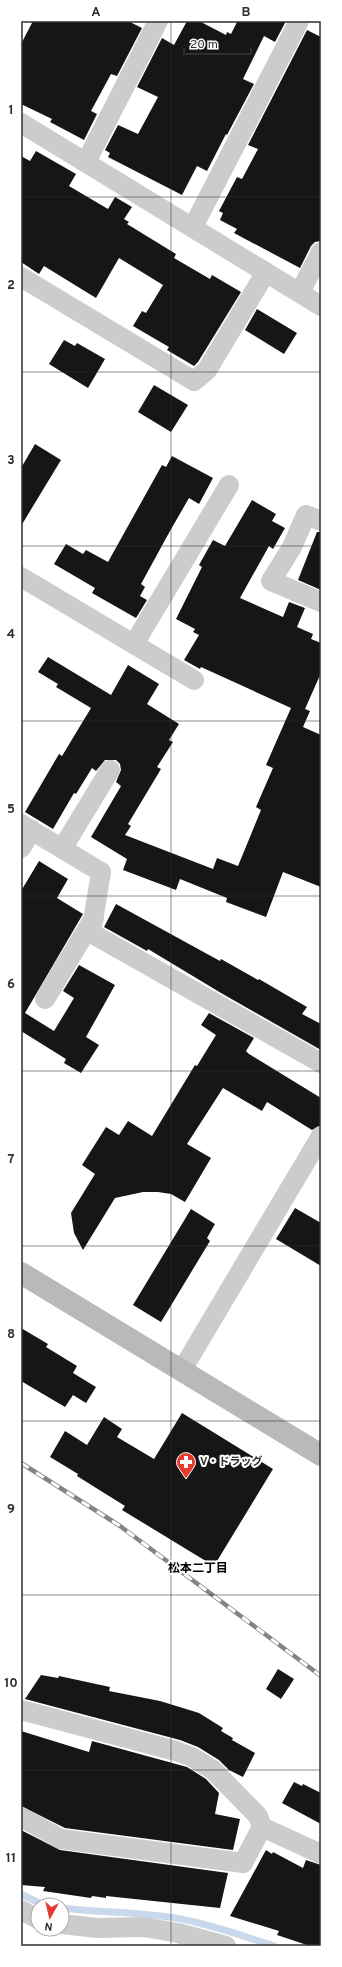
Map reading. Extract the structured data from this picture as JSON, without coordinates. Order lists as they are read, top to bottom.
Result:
{
  "districts": ["松本二丁目"],
  "places": {
    "pharmacy": ["V・ドラッグ"]
  },
  "scale_bar": "20 m",
  "north": "bottom",
  "grid": {
    "columns": ["A", "B"],
    "rows": [
      "1",
      "2",
      "3",
      "4",
      "5",
      "6",
      "7",
      "8",
      "9",
      "10",
      "11"
    ]
  }
}
